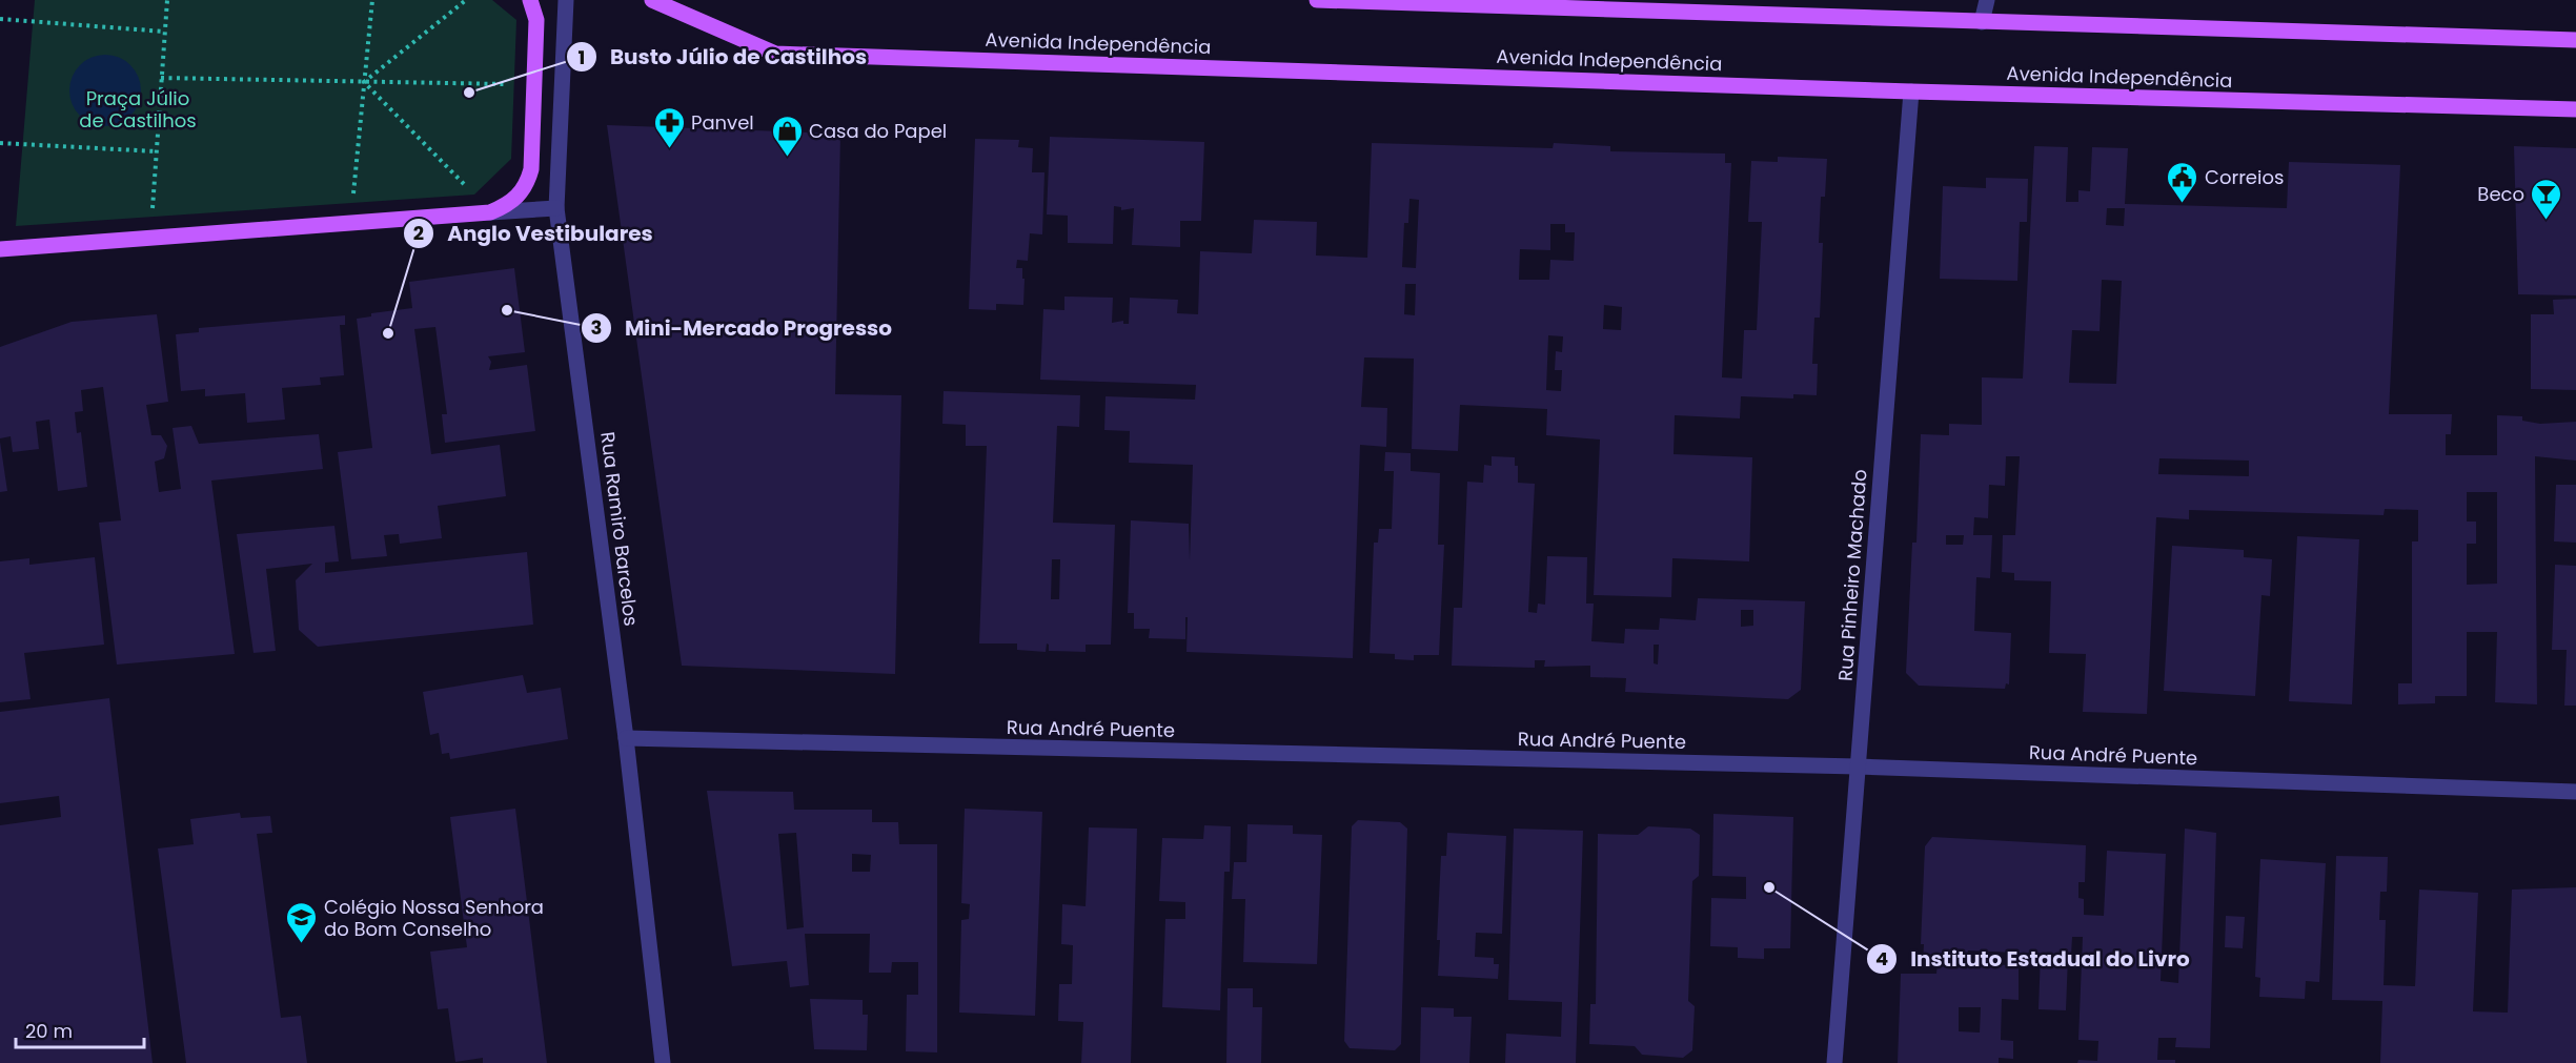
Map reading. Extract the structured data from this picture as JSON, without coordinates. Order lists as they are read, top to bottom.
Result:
{
  "streets": {
    "main road": ["Avenida Independência"],
    "street": ["Rua Ramiro Barcelos", "Rua Pinheiro Machado", "Rua André Puente"]
  },
  "crossings": [
    ["Avenida Independência", "Rua Pinheiro Machado"],
    ["Rua Ramiro Barcelos", "Rua André Puente"],
    ["Rua Pinheiro Machado", "Rua André Puente"]
  ],
  "parks": ["Praça Júlio de Castilhos"],
  "places": {
    "other": [
      "Busto Júlio de Castilhos",
      "Mini-Mercado Progresso",
      "Anglo Vestibulares",
      "Instituto Estadual do Livro"
    ],
    "pharmacy": ["Panvel"],
    "shop": ["Casa do Papel"],
    "public building": ["Correios"],
    "bar": ["Beco"],
    "school or university": ["Colégio Nossa Senhora do Bom Conselho"]
  },
  "scale_bar": "20 m"
}
